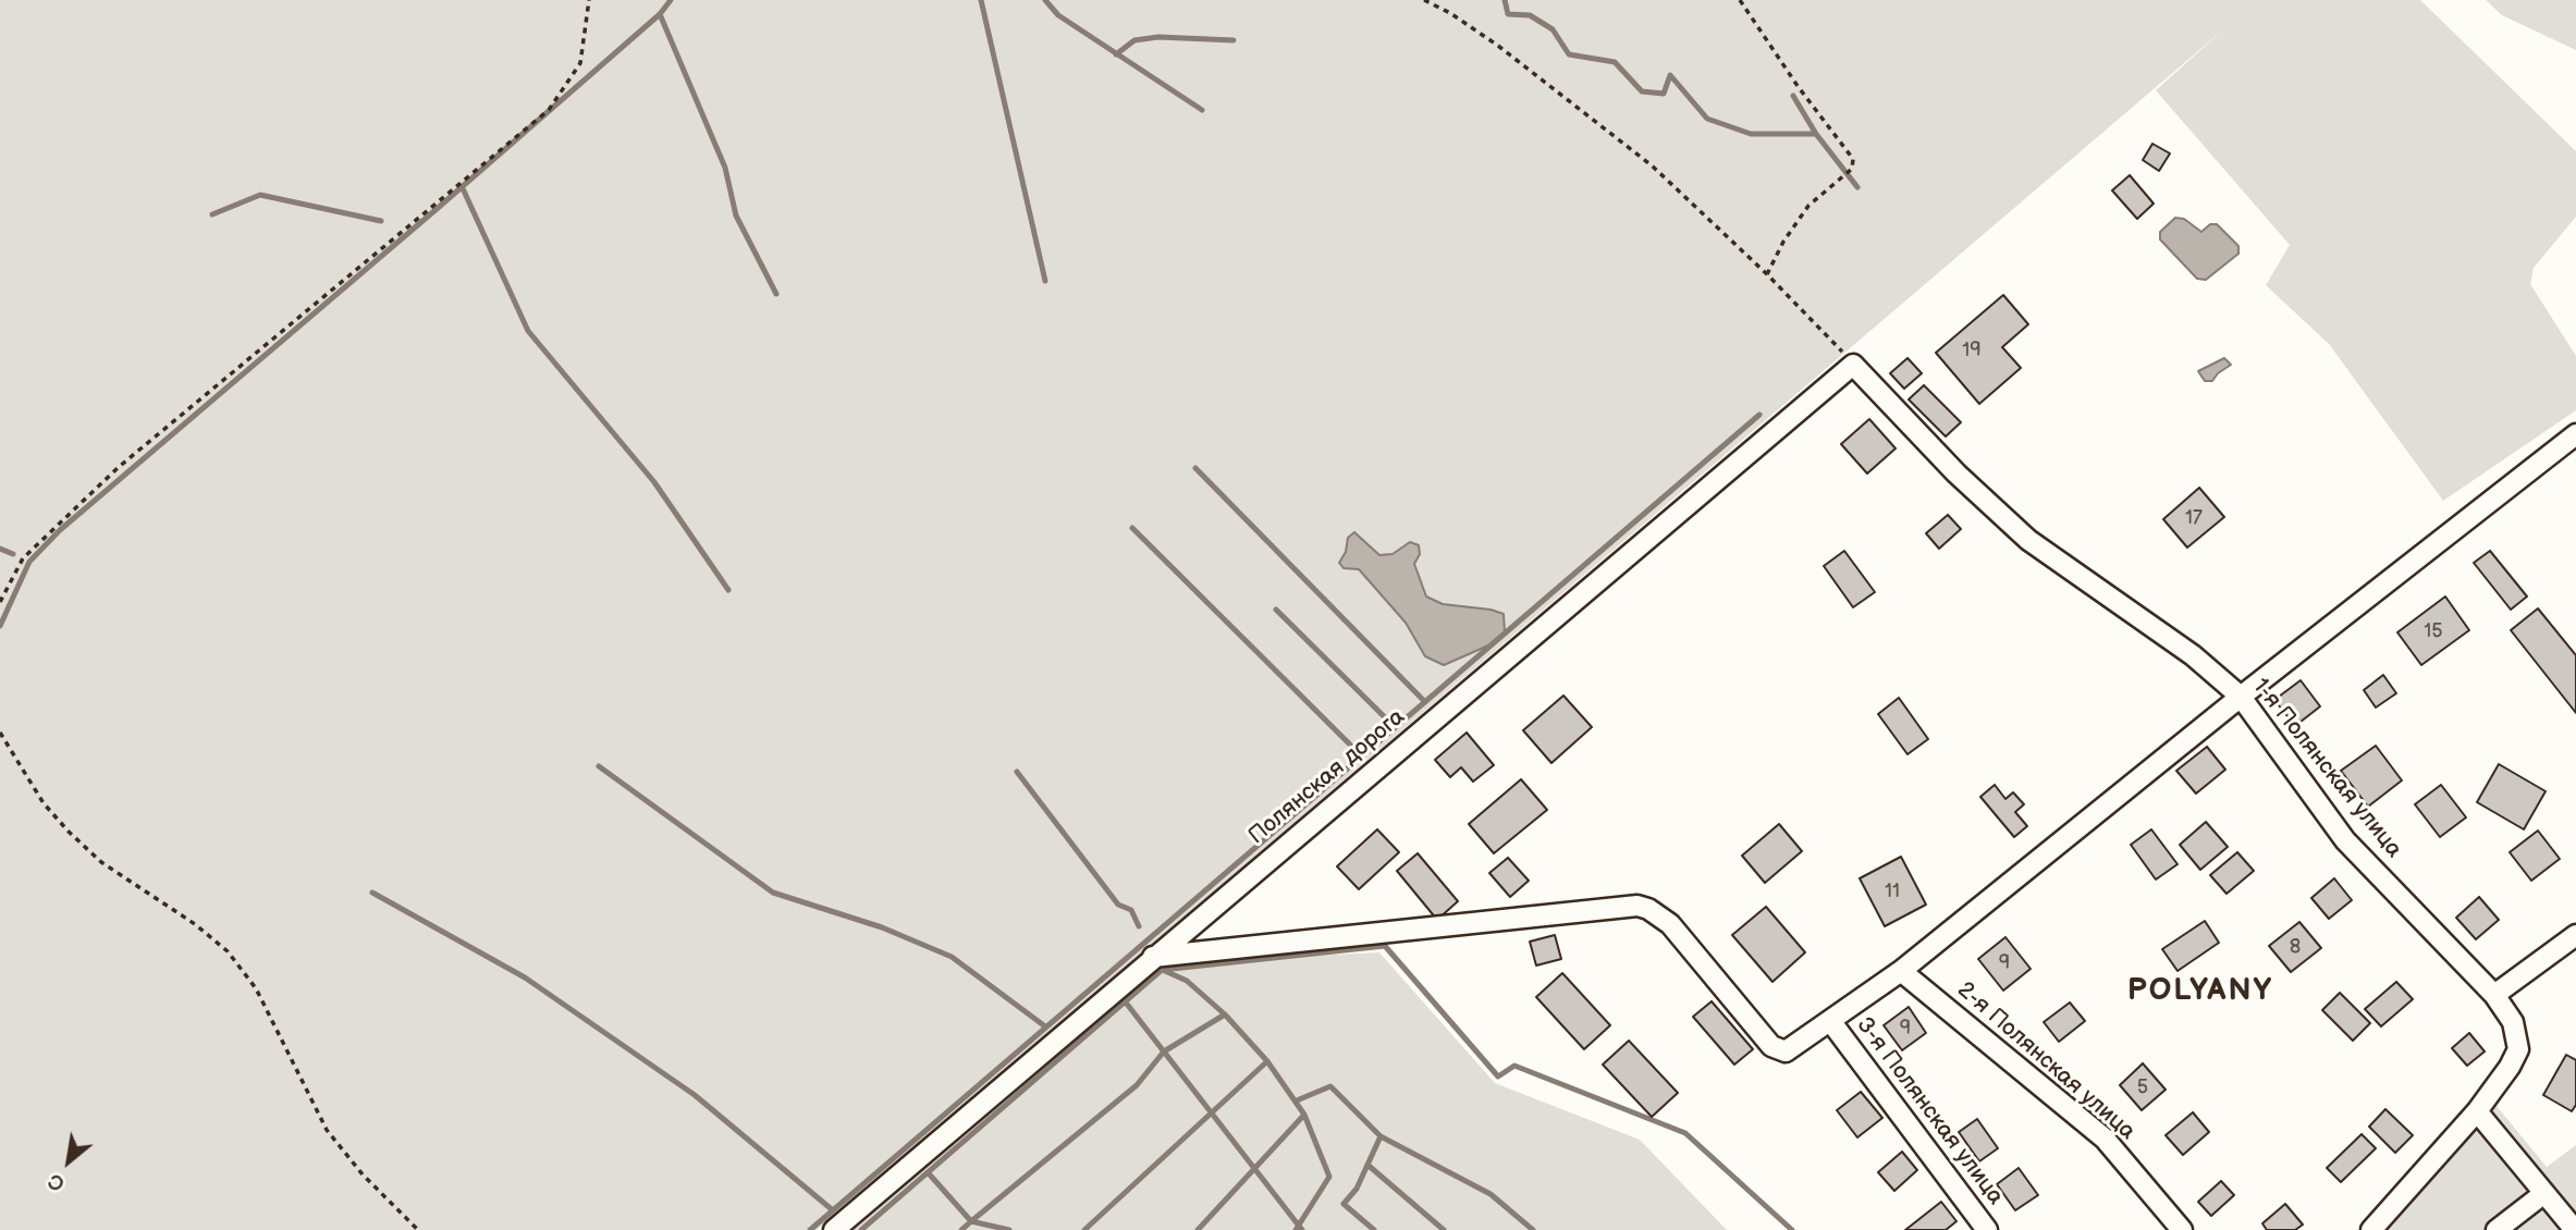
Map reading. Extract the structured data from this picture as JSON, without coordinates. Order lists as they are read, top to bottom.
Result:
{
  "streets": {
    "street": [
      "1-я Полянская улица",
      "Полянская дорога",
      "2-я Полянская улица",
      "3-я Полянская улица"
    ]
  },
  "crossings": [
    ["1-я Полянская улица", "Полянская дорога"]
  ],
  "districts": ["POLYANY"],
  "house_numbers": [
    "19",
    "17",
    "15",
    "11",
    "8",
    "9",
    "9",
    "5"
  ],
  "north": "bottom left"
}
